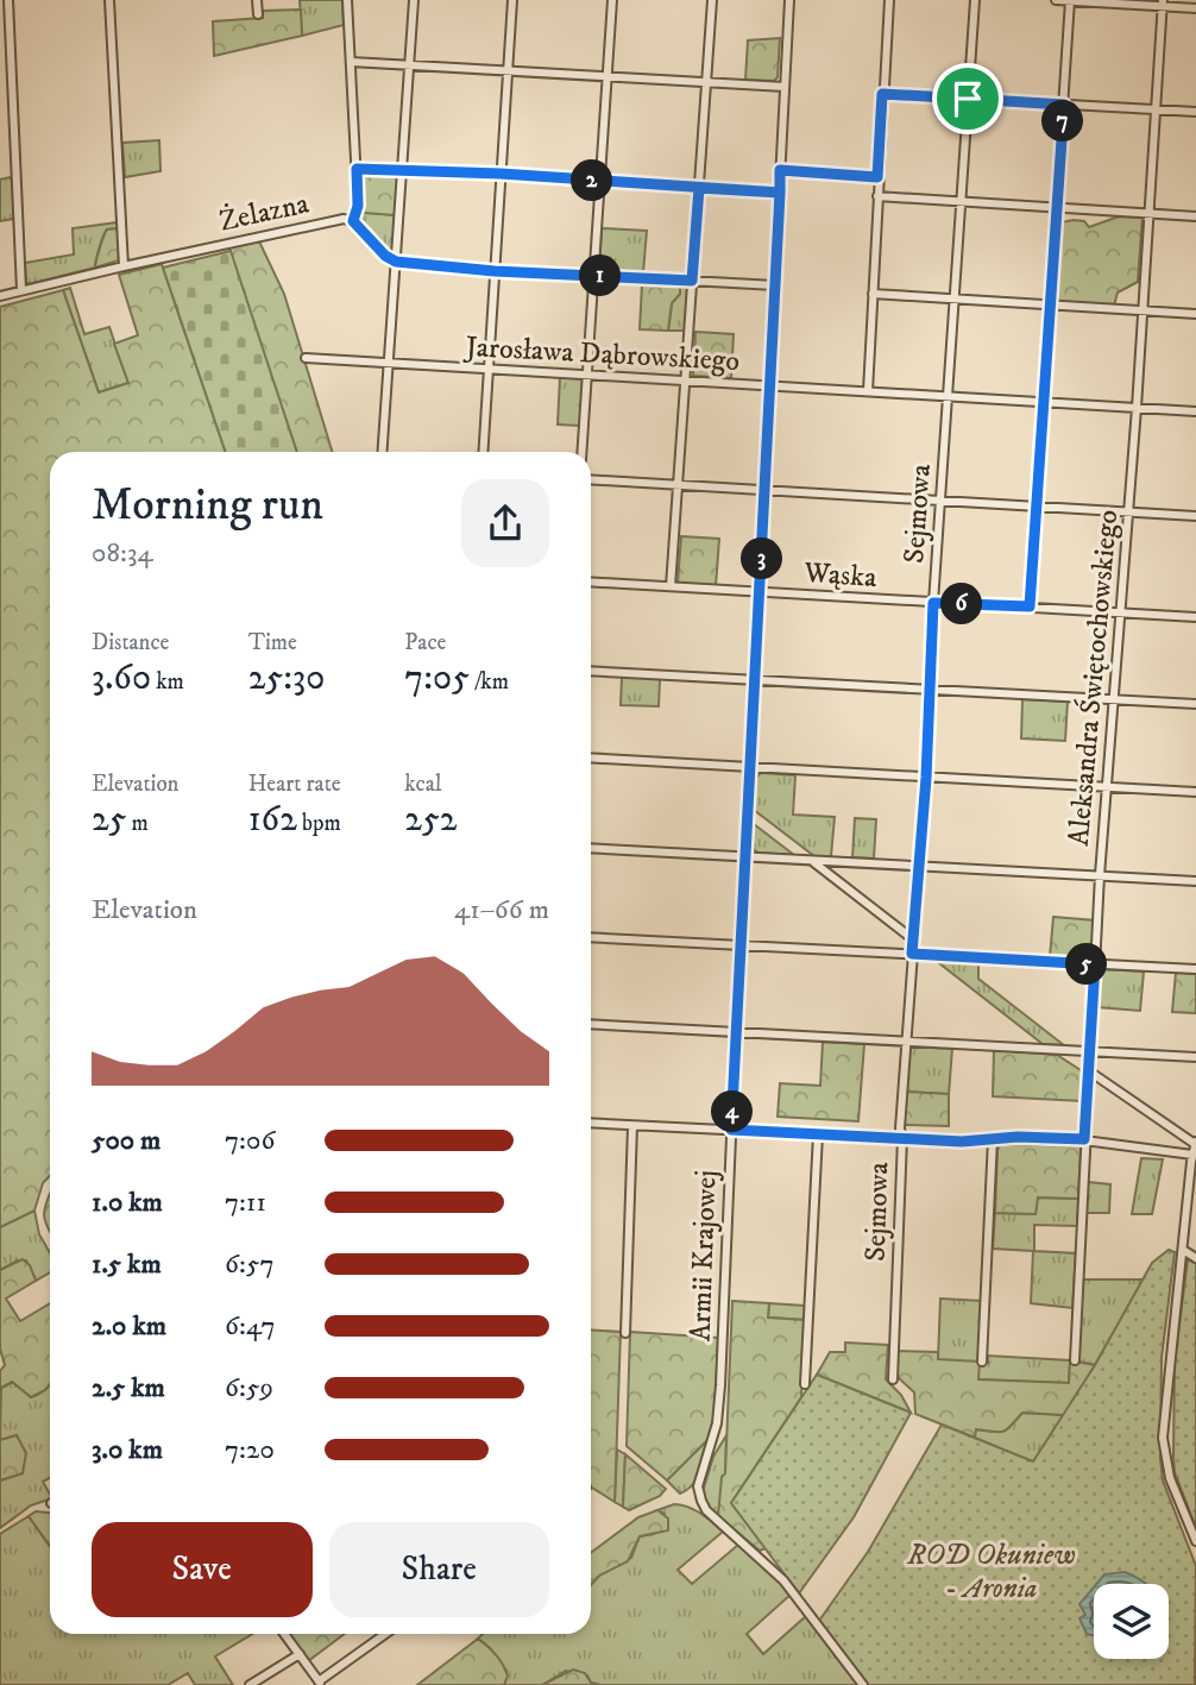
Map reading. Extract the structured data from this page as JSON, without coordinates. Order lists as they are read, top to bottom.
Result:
{
  "streets": {
    "street": [
      "Żelazna",
      "Jarosława Dąbrowskiego",
      "Sejmowa",
      "Wąska",
      "Aleksandra Świętochowskiego",
      "Armii Krajowej"
    ]
  },
  "crossings": [
    ["Jarosława Dąbrowskiego", "Sejmowa"],
    ["Jarosława Dąbrowskiego", "Aleksandra Świętochowskiego"],
    ["Jarosława Dąbrowskiego", "Armii Krajowej"],
    ["Sejmowa", "Wąska"],
    ["Wąska", "Aleksandra Świętochowskiego"],
    ["Wąska", "Armii Krajowej"]
  ],
  "parks": ["ROD Okuniew - Aronia"],
  "page": {
    "pins": [
      "7",
      "2",
      "1",
      "3",
      "6",
      "5",
      "4"
    ],
    "heading": ["Morning run", "08:34"],
    "stats": [
      ["Distance", "3.60 km"],
      ["Time", "25:30"],
      ["Pace", "7:05 /km"],
      ["Elevation", "25 m"],
      ["Heart rate", "162 bpm"],
      ["kcal", "252"]
    ],
    "chart": ["Elevation", "41–66 m"],
    "list": [
      {
        "name": "500 m",
        "note": "7:06"
      },
      {
        "name": "1.0 km",
        "note": "7:11"
      },
      {
        "name": "1.5 km",
        "note": "6:57"
      },
      {
        "name": "2.0 km",
        "note": "6:47"
      },
      {
        "name": "2.5 km",
        "note": "6:59"
      },
      {
        "name": "3.0 km",
        "note": "7:20"
      }
    ],
    "buttons": ["Save", "Share"]
  }
}
